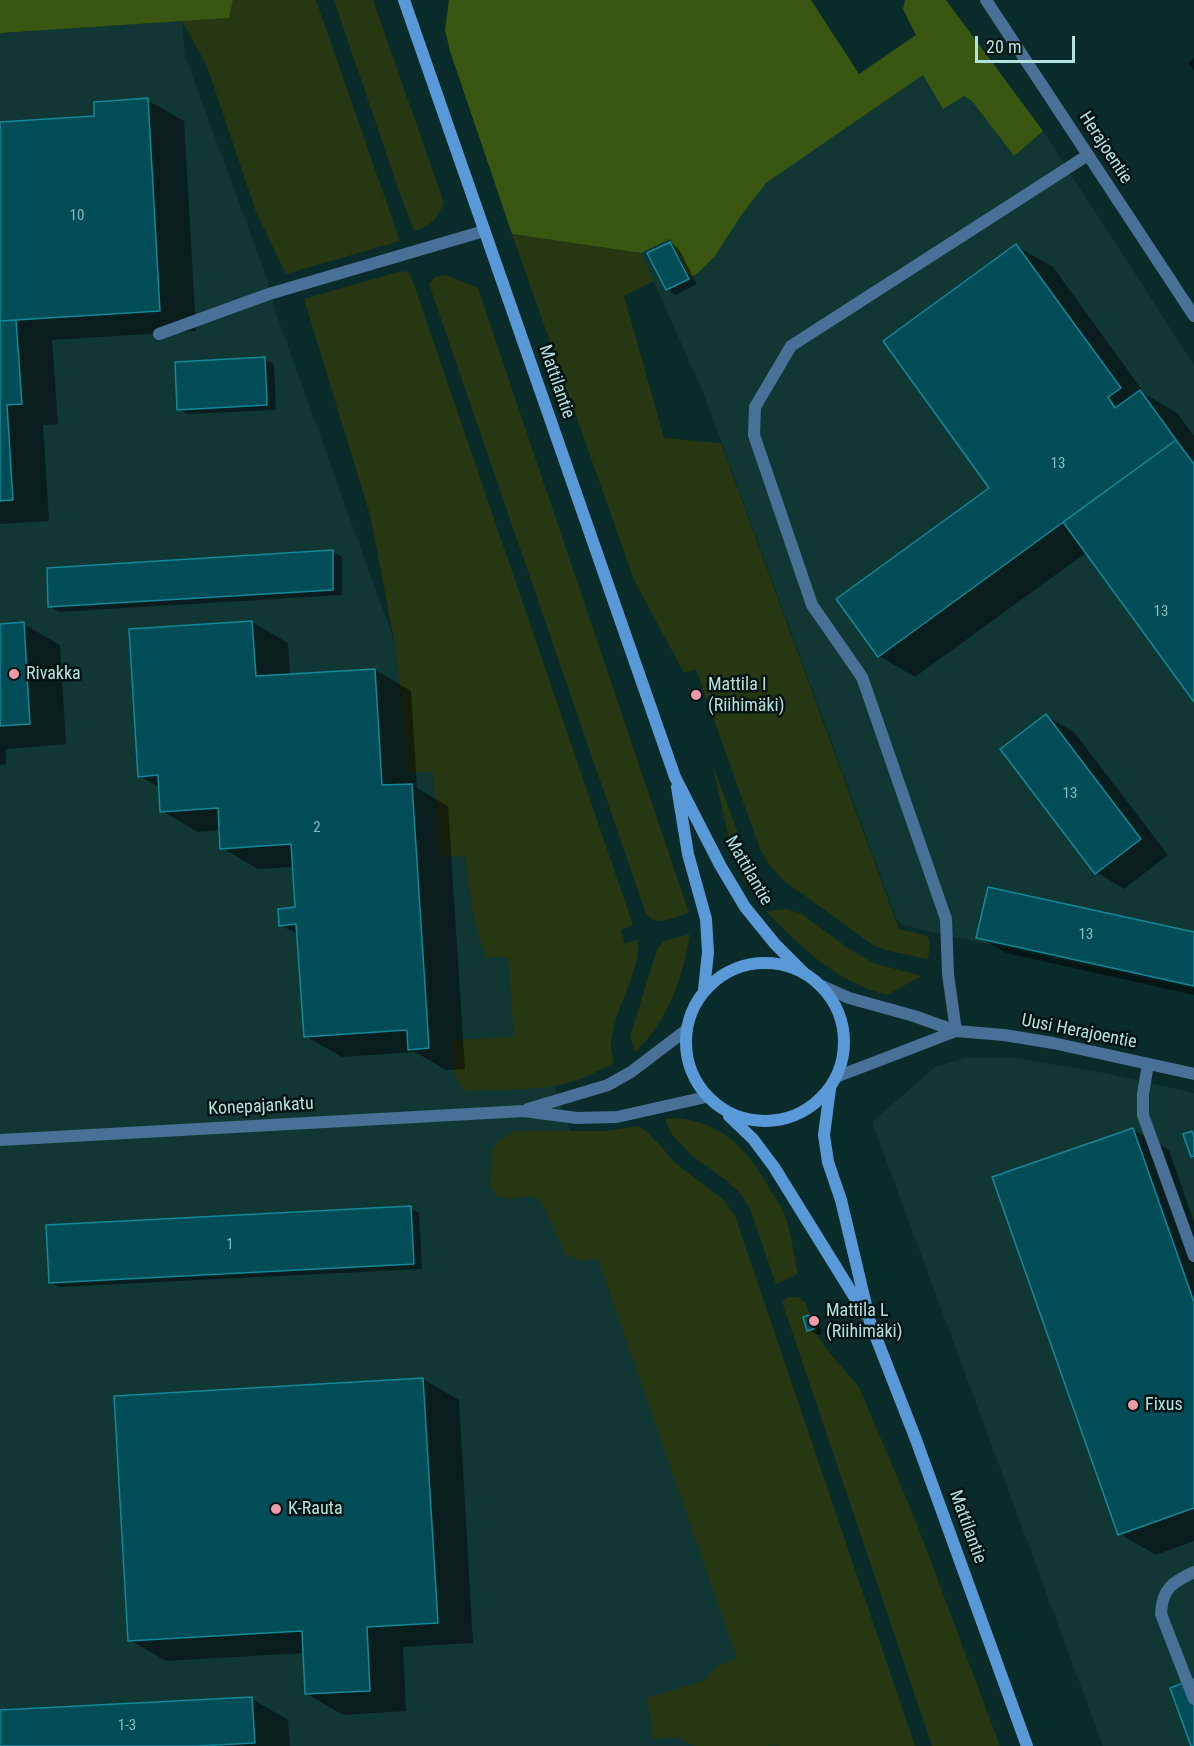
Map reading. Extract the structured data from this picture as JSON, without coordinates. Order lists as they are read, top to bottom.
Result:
{
  "streets": {
    "street": [
      "Herajoentie",
      "Mattilantie",
      "Uusi Herajoentie",
      "Konepajankatu"
    ]
  },
  "crossings": [
    ["Mattilantie", "Uusi Herajoentie"],
    ["Mattilantie", "Konepajankatu"],
    ["Uusi Herajoentie", "Konepajankatu"]
  ],
  "places": [
    "Rivakka",
    "Mattila I (Riihimäki)",
    "Mattila L (Riihimäki)",
    "Fixus",
    "K-Rauta"
  ],
  "house_numbers": [
    "10",
    "13",
    "13",
    "13",
    "2",
    "13",
    "1",
    "1-3"
  ],
  "scale_bar": "20 m"
}
